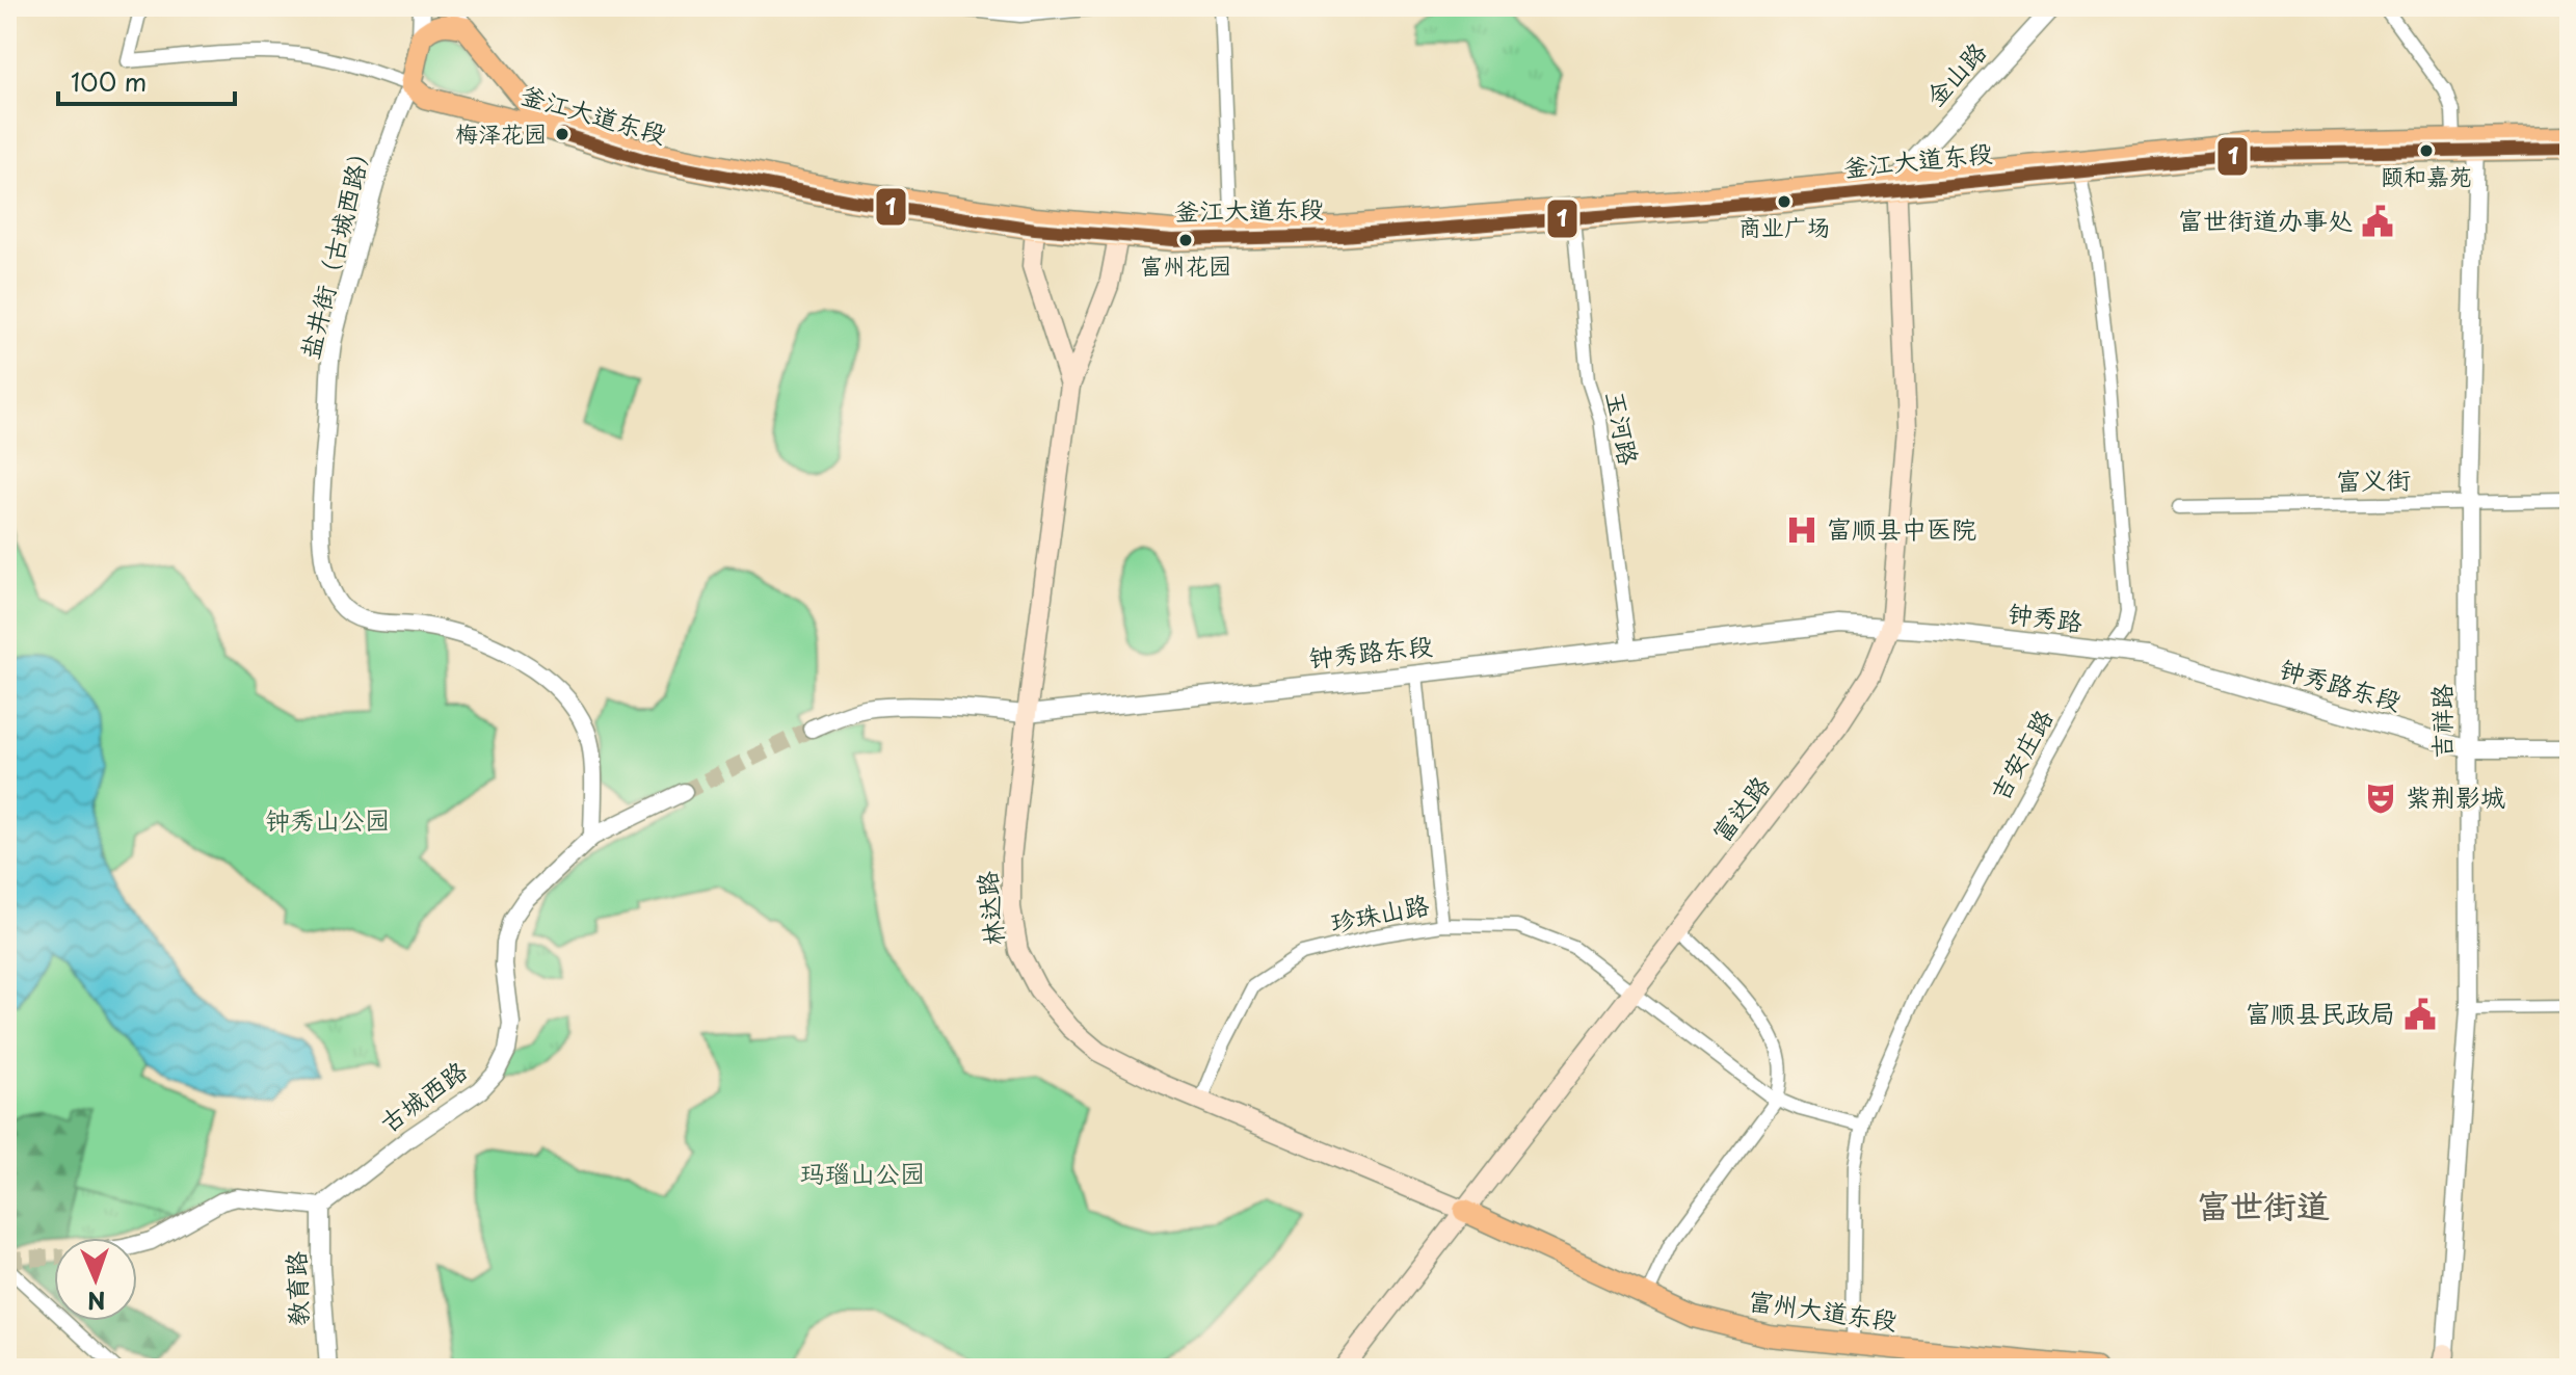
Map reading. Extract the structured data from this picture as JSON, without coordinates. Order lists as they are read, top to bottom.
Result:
{
  "streets": {
    "main road": [
      "釜江大道东段",
      "富达路",
      "林达路",
      "富州大道东段"
    ],
    "street": [
      "金山路",
      "盐井街（古城西路）",
      "玉河路",
      "富义街",
      "钟秀路",
      "钟秀路东段",
      "吉祥路",
      "吉安庄路",
      "珍珠山路",
      "古城西路",
      "教育路"
    ]
  },
  "crossings": [
    ["金山路", "釜江大道东段"],
    ["金山路", "富达路"],
    ["釜江大道东段", "盐井街（古城西路）"],
    ["釜江大道东段", "玉河路"],
    ["釜江大道东段", "吉祥路"],
    ["釜江大道东段", "吉安庄路"],
    ["釜江大道东段", "富达路"],
    ["盐井街（古城西路）", "古城西路"],
    ["玉河路", "钟秀路东段"],
    ["富义街", "吉祥路"],
    ["钟秀路", "钟秀路东段"],
    ["钟秀路东段", "吉祥路"],
    ["钟秀路东段", "富达路"],
    ["钟秀路东段", "林达路"],
    ["吉安庄路", "珍珠山路"],
    ["吉安庄路", "富州大道东段"],
    ["富达路", "林达路"],
    ["富达路", "珍珠山路"],
    ["富达路", "富州大道东段"],
    ["林达路", "珍珠山路"],
    ["林达路", "富州大道东段"],
    ["古城西路", "教育路"]
  ],
  "districts": ["富世街道"],
  "parks": ["钟秀山公园", "玛瑙山公园"],
  "places": {
    "other": [
      "梅泽花园",
      "颐和嘉苑",
      "商业广场",
      "富州花园"
    ],
    "public building": ["富世街道办事处", "富顺县民政局"],
    "hospital": ["富顺县中医院"],
    "theatre": ["紫荆影城"]
  },
  "lines": ["transit line 1"],
  "scale_bar": "100 m",
  "north": "bottom"
}
